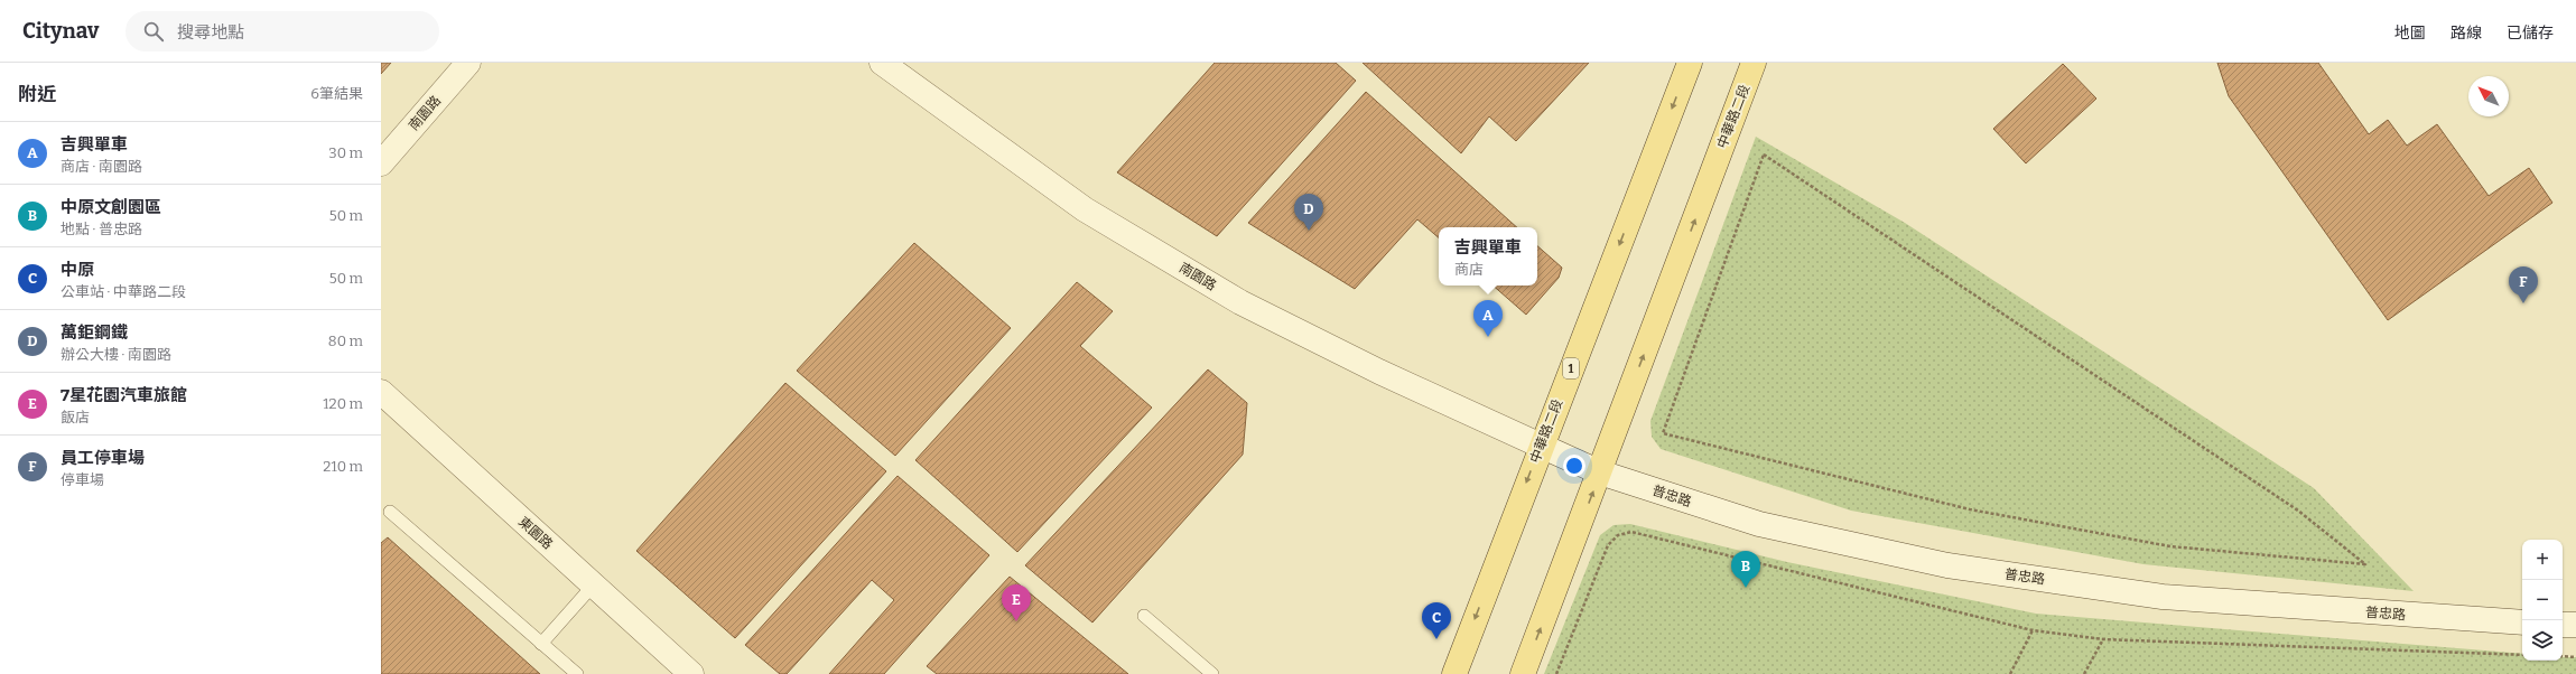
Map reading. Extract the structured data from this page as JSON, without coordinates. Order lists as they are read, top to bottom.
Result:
{
  "streets": {
    "main road": ["中華路二段", "1"],
    "street": ["南園路", "普忠路", "東園路"]
  },
  "crossings": [
    ["南園路", "中華路二段"],
    ["南園路", "普忠路"],
    ["中華路二段", "普忠路"]
  ],
  "north": "top left",
  "page": {
    "header": "Citynav",
    "search": "搜尋地點",
    "nav": ["地圖", "路線", "已儲存"],
    "heading": ["附近", "6筆結果"],
    "list": [
      {
        "mark": "A",
        "name": "吉興單車",
        "note": "商店 · 南園路",
        "value": "30 m"
      },
      {
        "mark": "B",
        "name": "中原文創園區",
        "note": "地點 · 普忠路",
        "value": "50 m"
      },
      {
        "mark": "C",
        "name": "中原",
        "note": "公車站 · 中華路二段",
        "value": "50 m"
      },
      {
        "mark": "D",
        "name": "萬鉅鋼鐵",
        "note": "辦公大樓 · 南園路",
        "value": "80 m"
      },
      {
        "mark": "E",
        "name": "7星花園汽車旅館",
        "note": "飯店",
        "value": "120 m"
      },
      {
        "mark": "F",
        "name": "員工停車場",
        "note": "停車場",
        "value": "210 m"
      }
    ],
    "pins": [
      "D",
      "F",
      "A",
      "B",
      "E",
      "C"
    ],
    "popup": ["吉興單車", "商店"],
    "map_buttons": ["+", "−"]
  }
}
